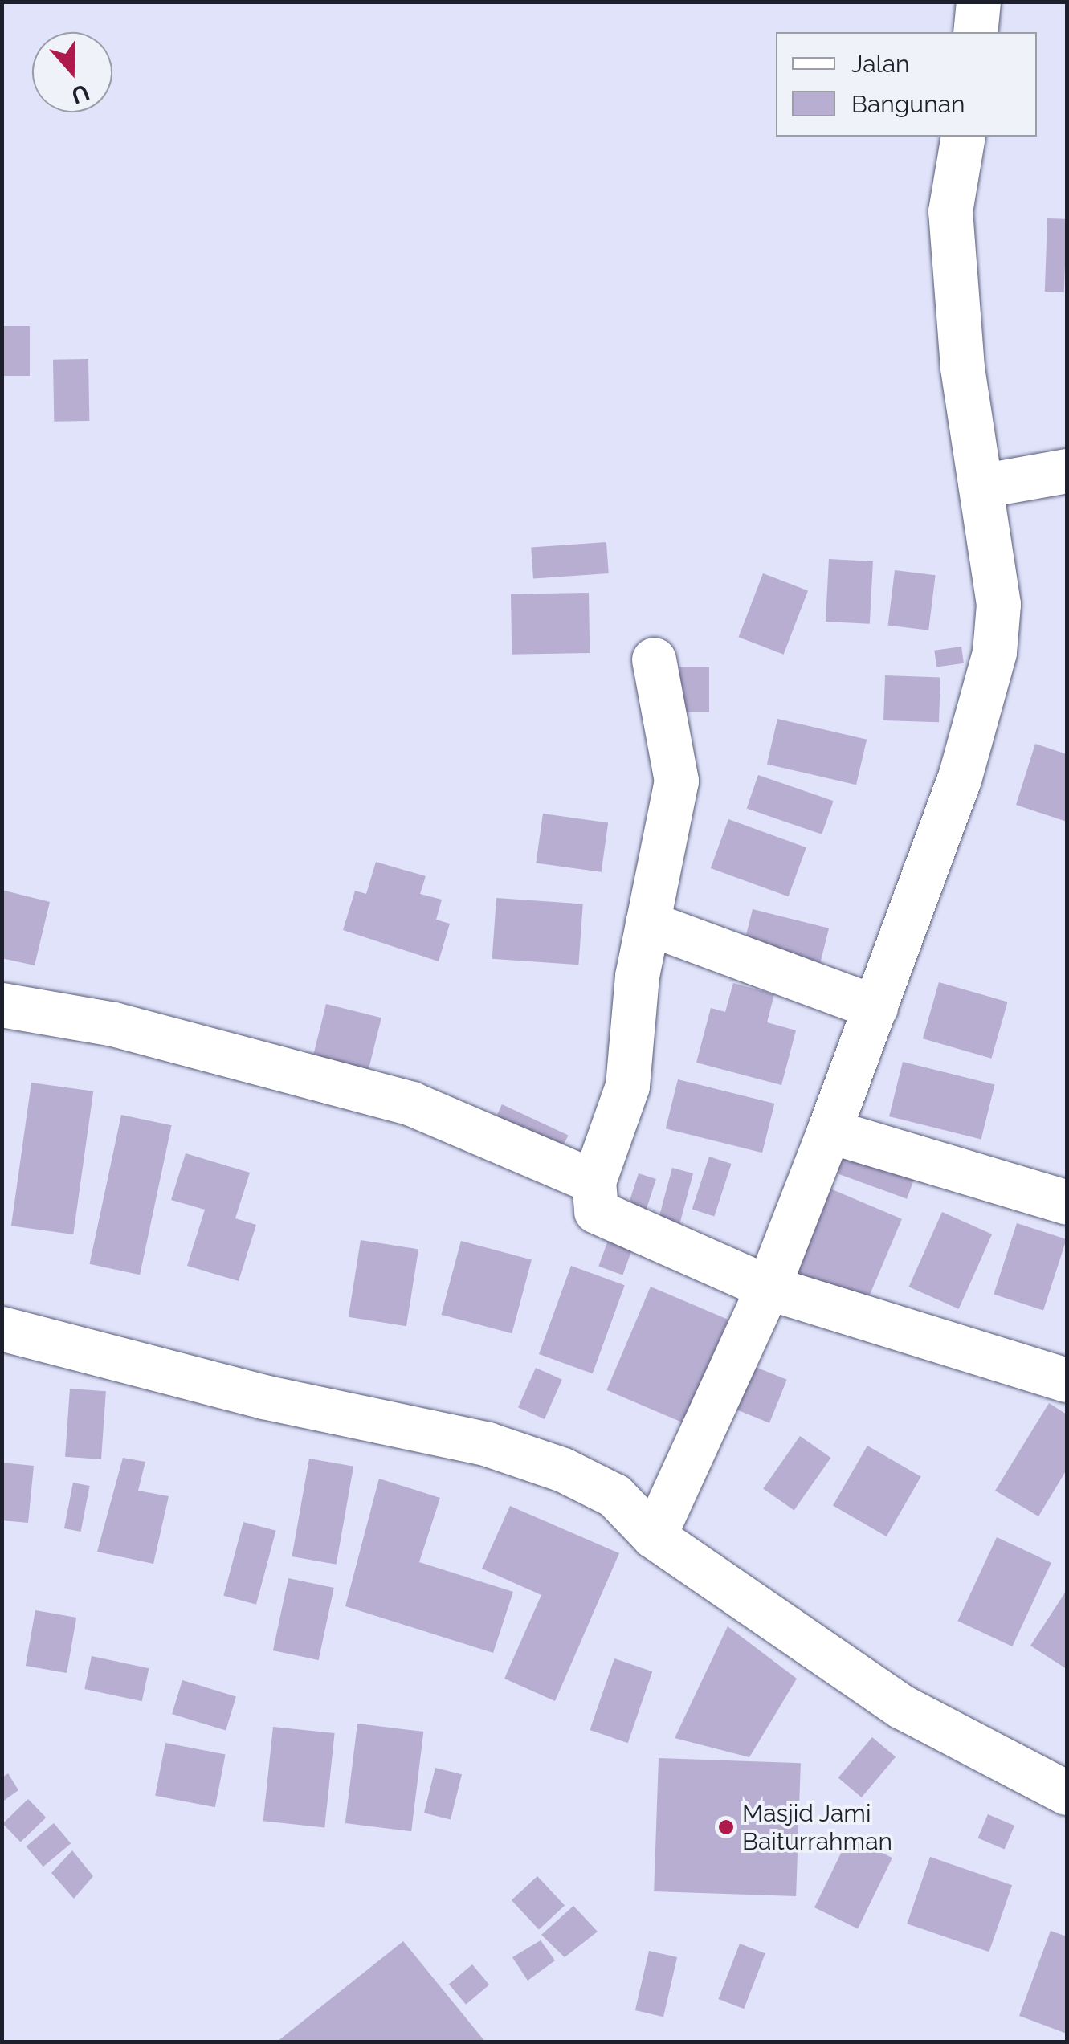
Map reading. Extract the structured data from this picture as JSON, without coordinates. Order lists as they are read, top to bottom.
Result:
{
  "places": ["Masjid Jami Baiturrahman"],
  "legend": ["Jalan", "Bangunan"],
  "north": "bottom"
}
